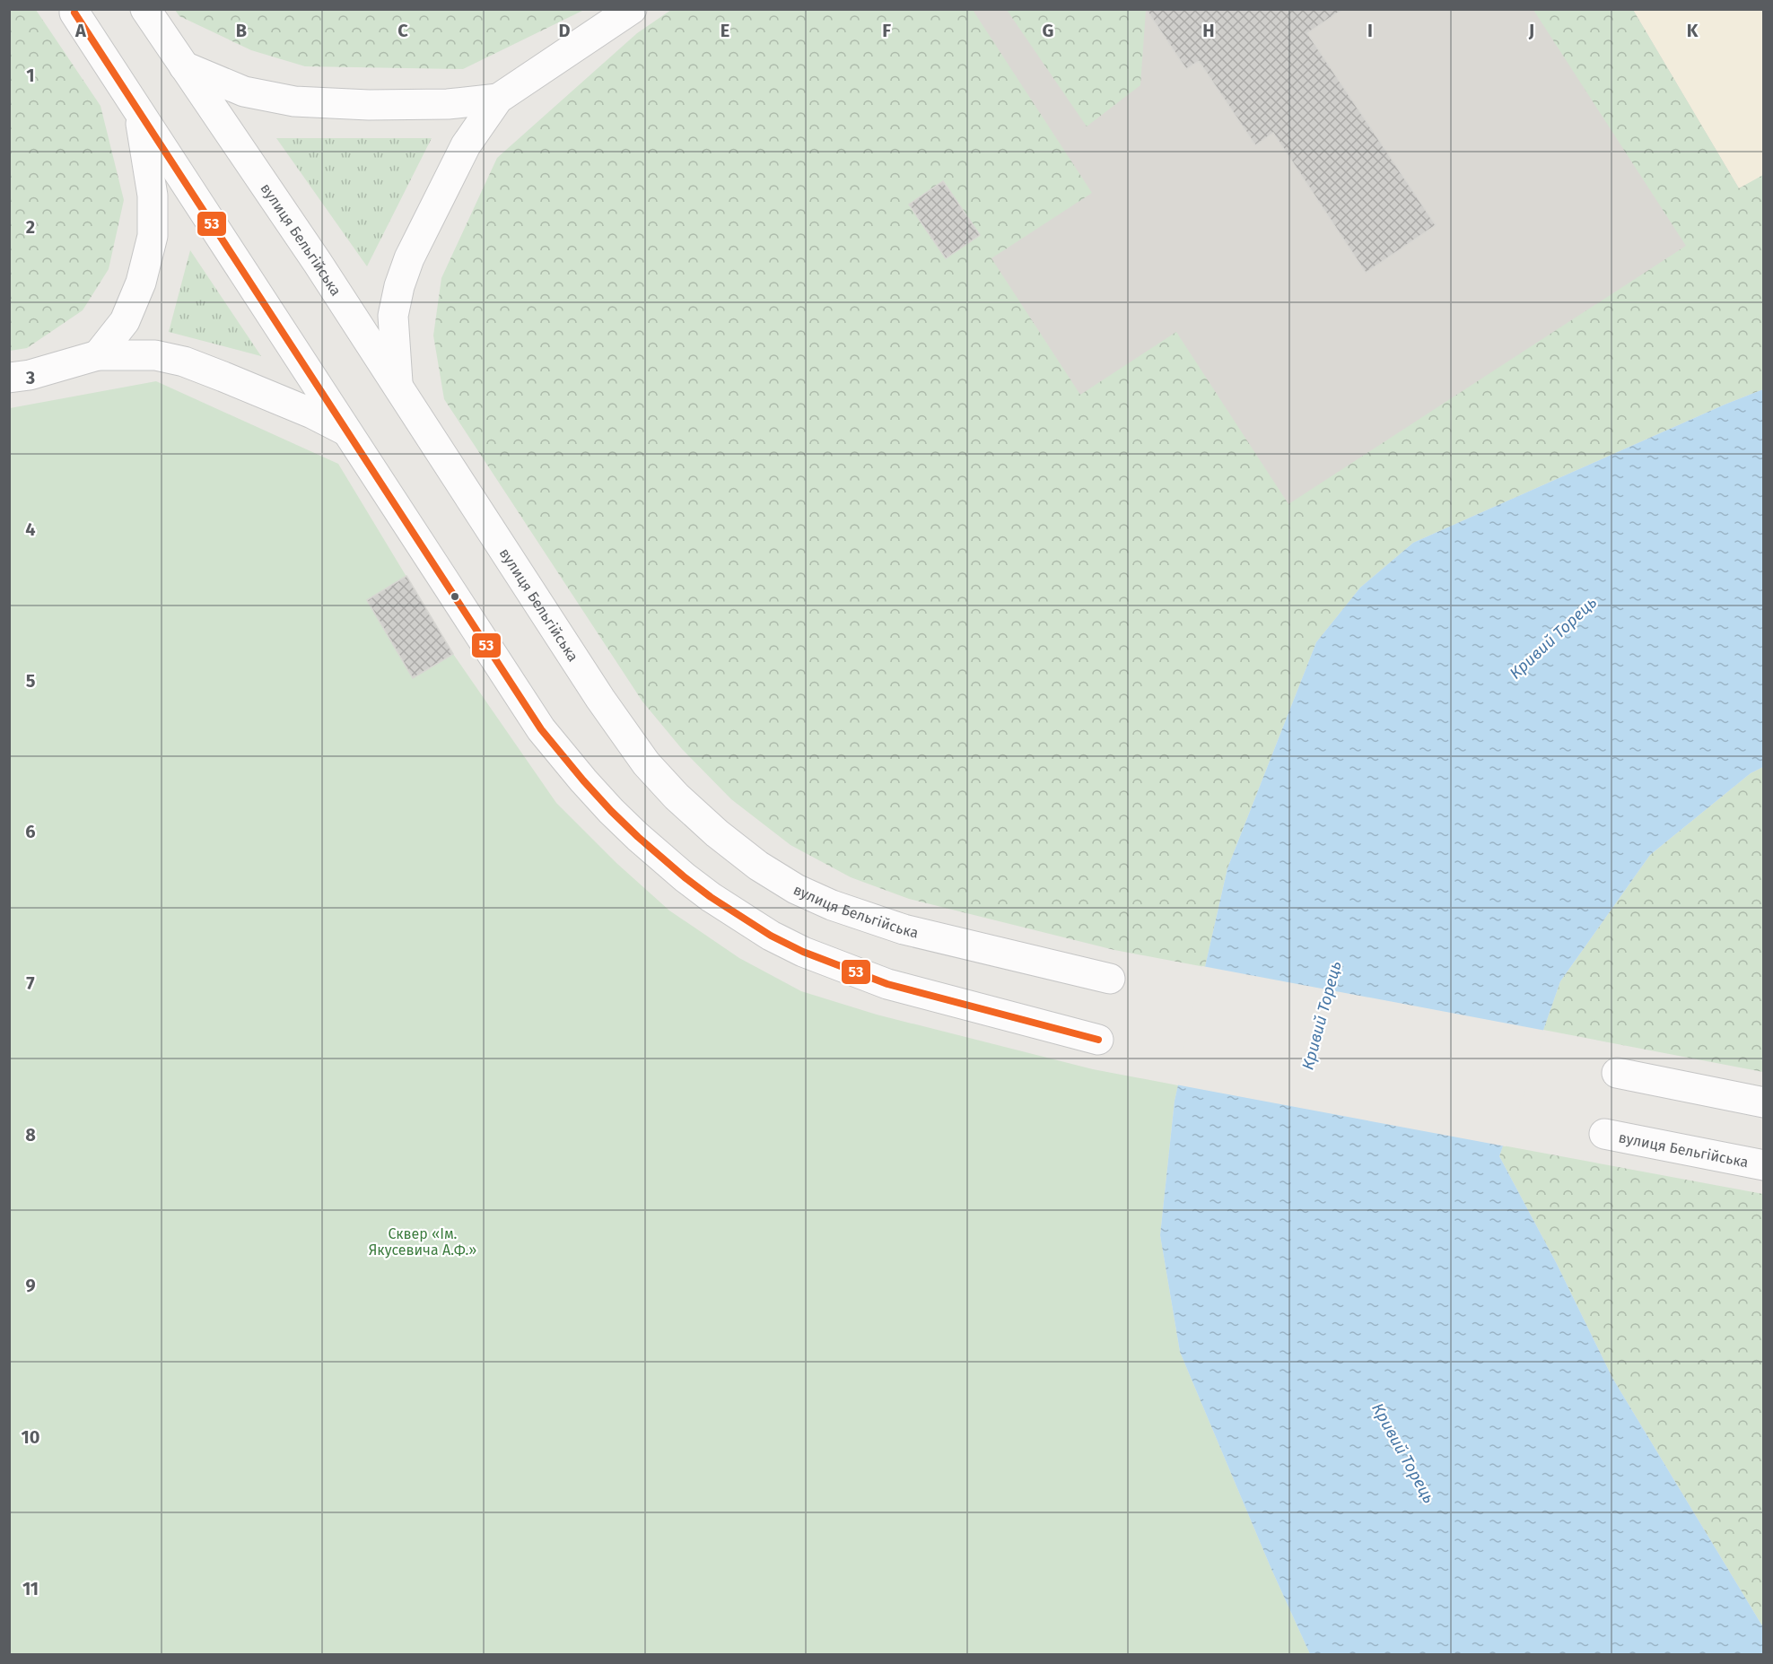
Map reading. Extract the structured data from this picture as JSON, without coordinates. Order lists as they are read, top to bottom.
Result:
{
  "streets": {
    "street": ["вулиця Бельгійська"]
  },
  "water": ["Кривий Торець"],
  "parks": ["Сквер «Ім. Якусевича А.Ф.»"],
  "lines": ["transit line 53"],
  "grid": {
    "columns": [
      "A",
      "B",
      "C",
      "D",
      "E",
      "F",
      "G",
      "H",
      "I",
      "J",
      "K"
    ],
    "rows": [
      "1",
      "2",
      "3",
      "4",
      "5",
      "6",
      "7",
      "8",
      "9",
      "10",
      "11"
    ]
  }
}
